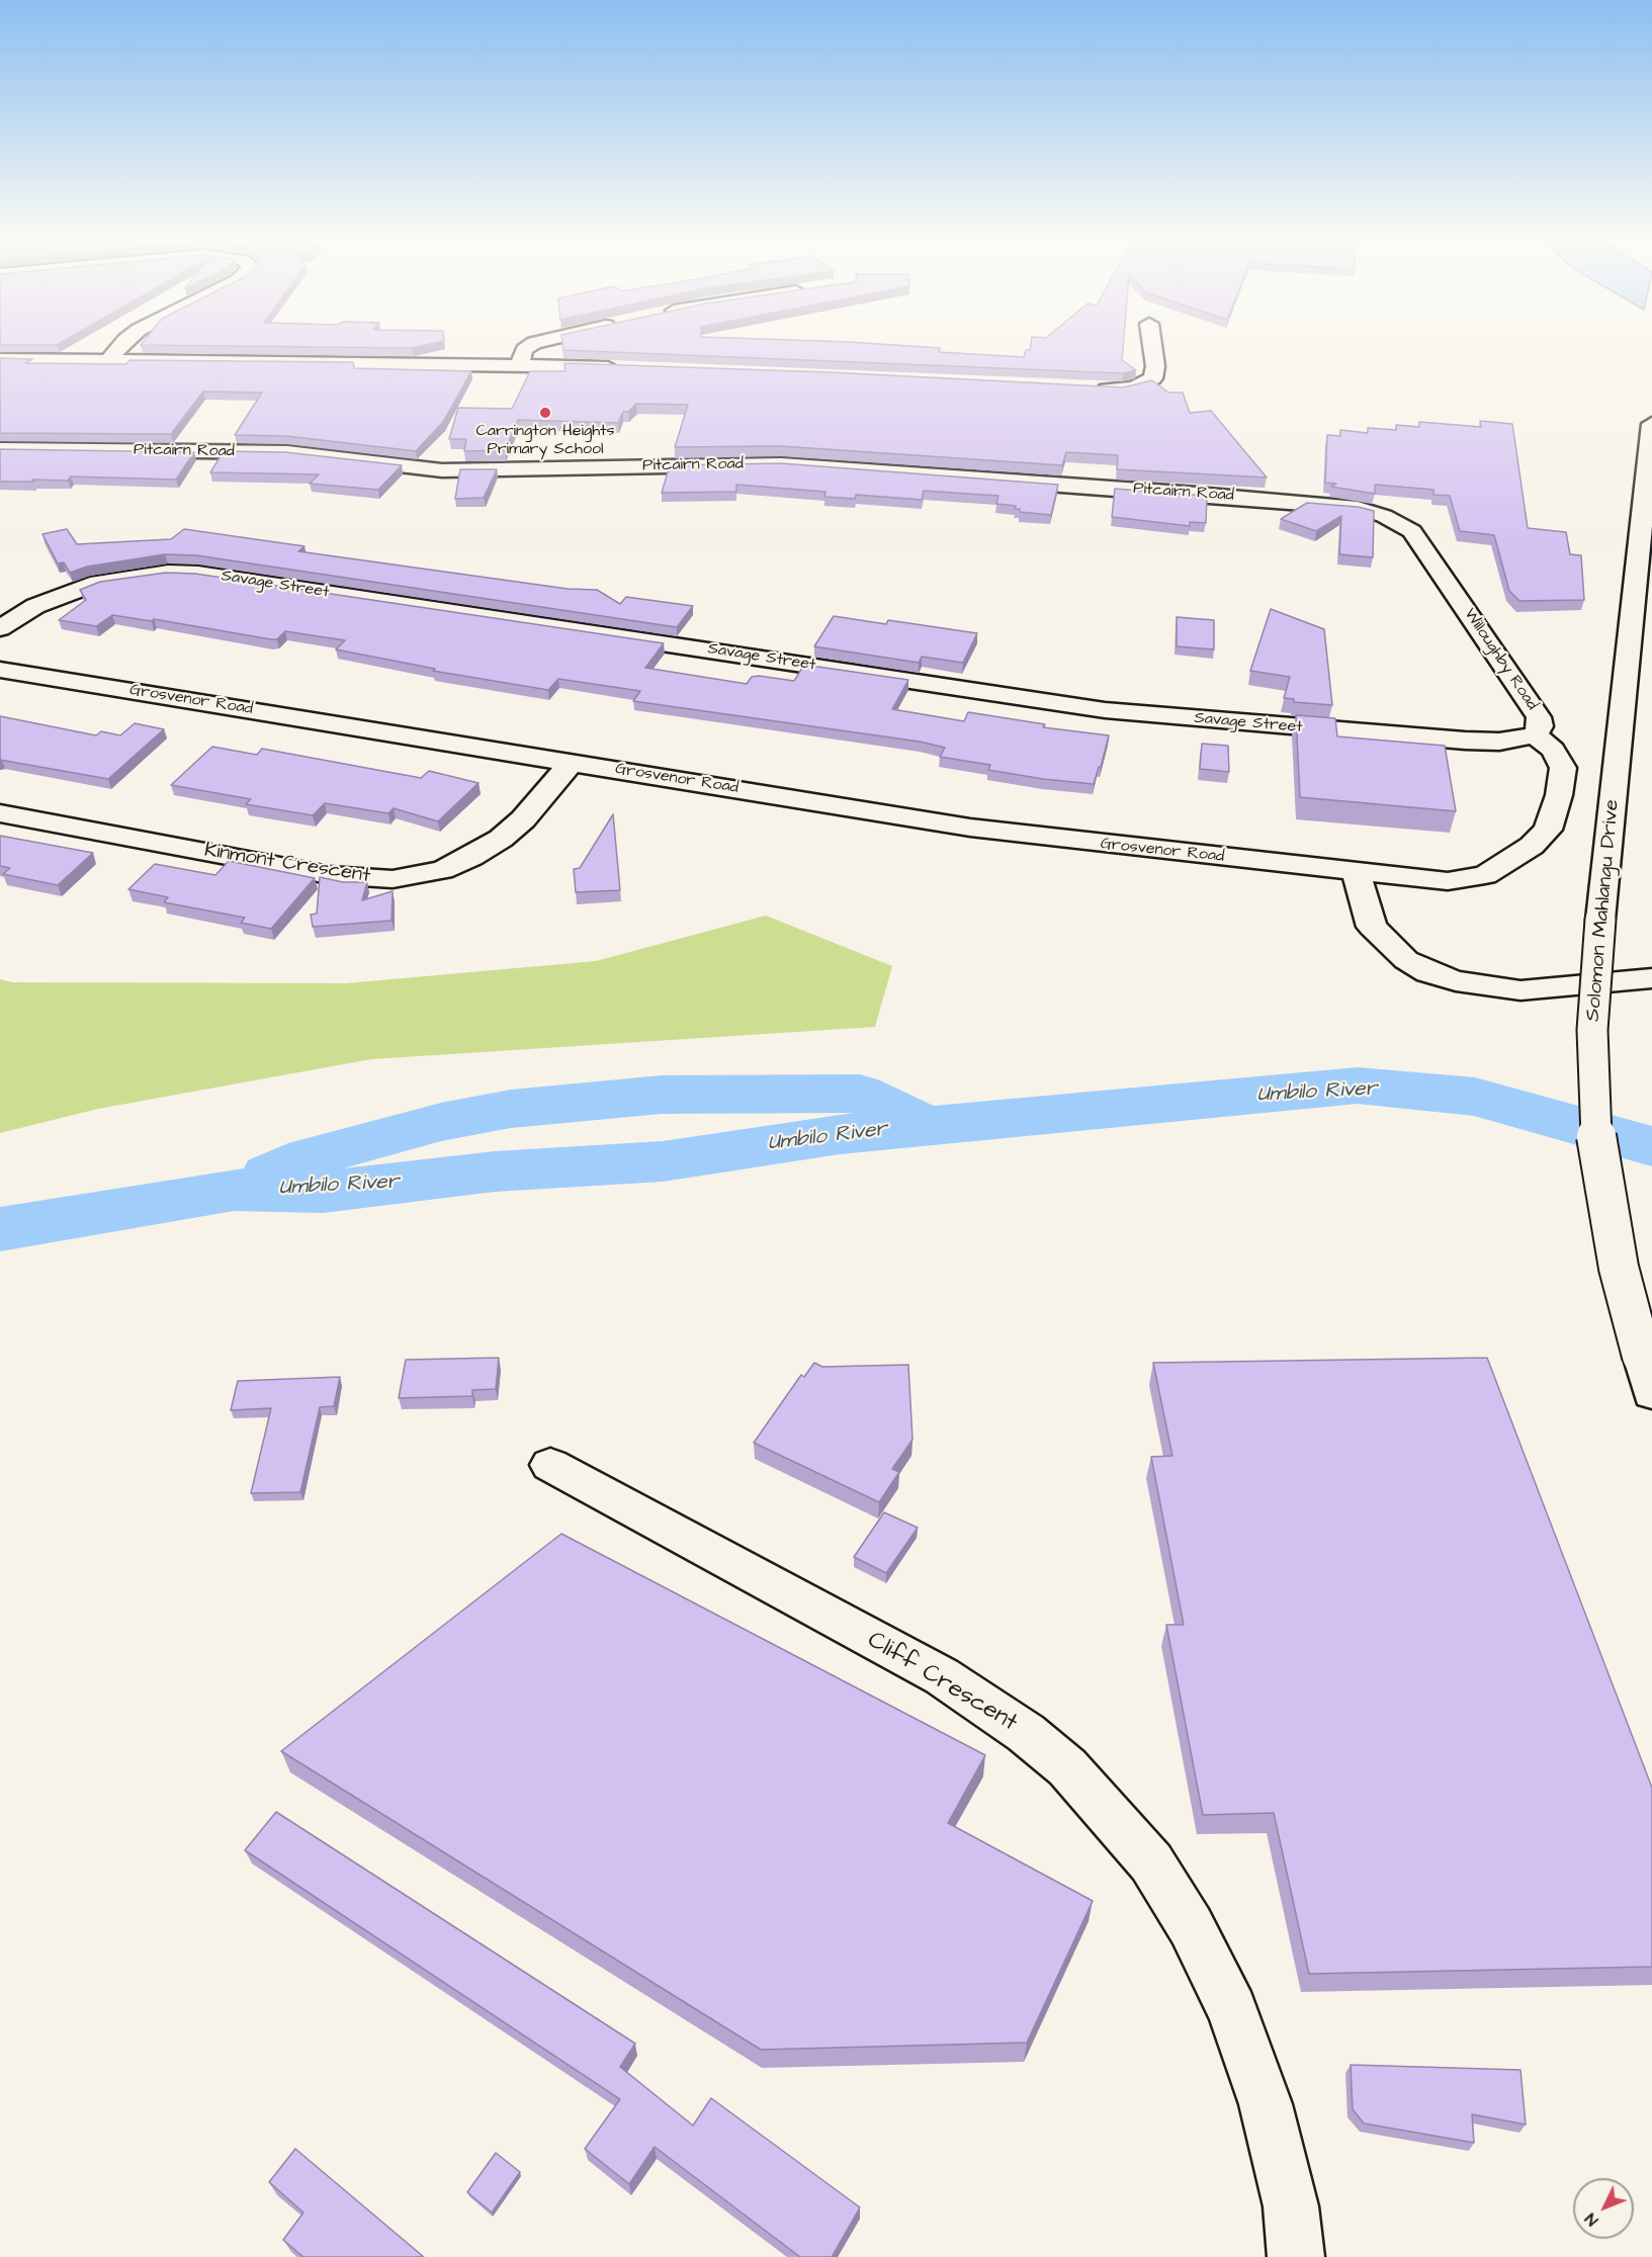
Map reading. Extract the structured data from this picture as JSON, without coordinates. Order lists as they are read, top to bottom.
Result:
{
  "streets": {
    "main road": [
      "Pitcairn Road",
      "Savage Street",
      "Willoughby Road",
      "Grosvenor Road",
      "Kinmont Crescent",
      "Solomon Mahlangu Drive",
      "Cliff Crescent"
    ]
  },
  "crossings": [
    ["Pitcairn Road", "Willoughby Road"],
    ["Savage Street", "Willoughby Road"],
    ["Willoughby Road", "Grosvenor Road"],
    ["Grosvenor Road", "Kinmont Crescent"]
  ],
  "water": ["Umbilo River"],
  "places": ["Carrington Heights Primary School"],
  "north": "bottom left"
}
